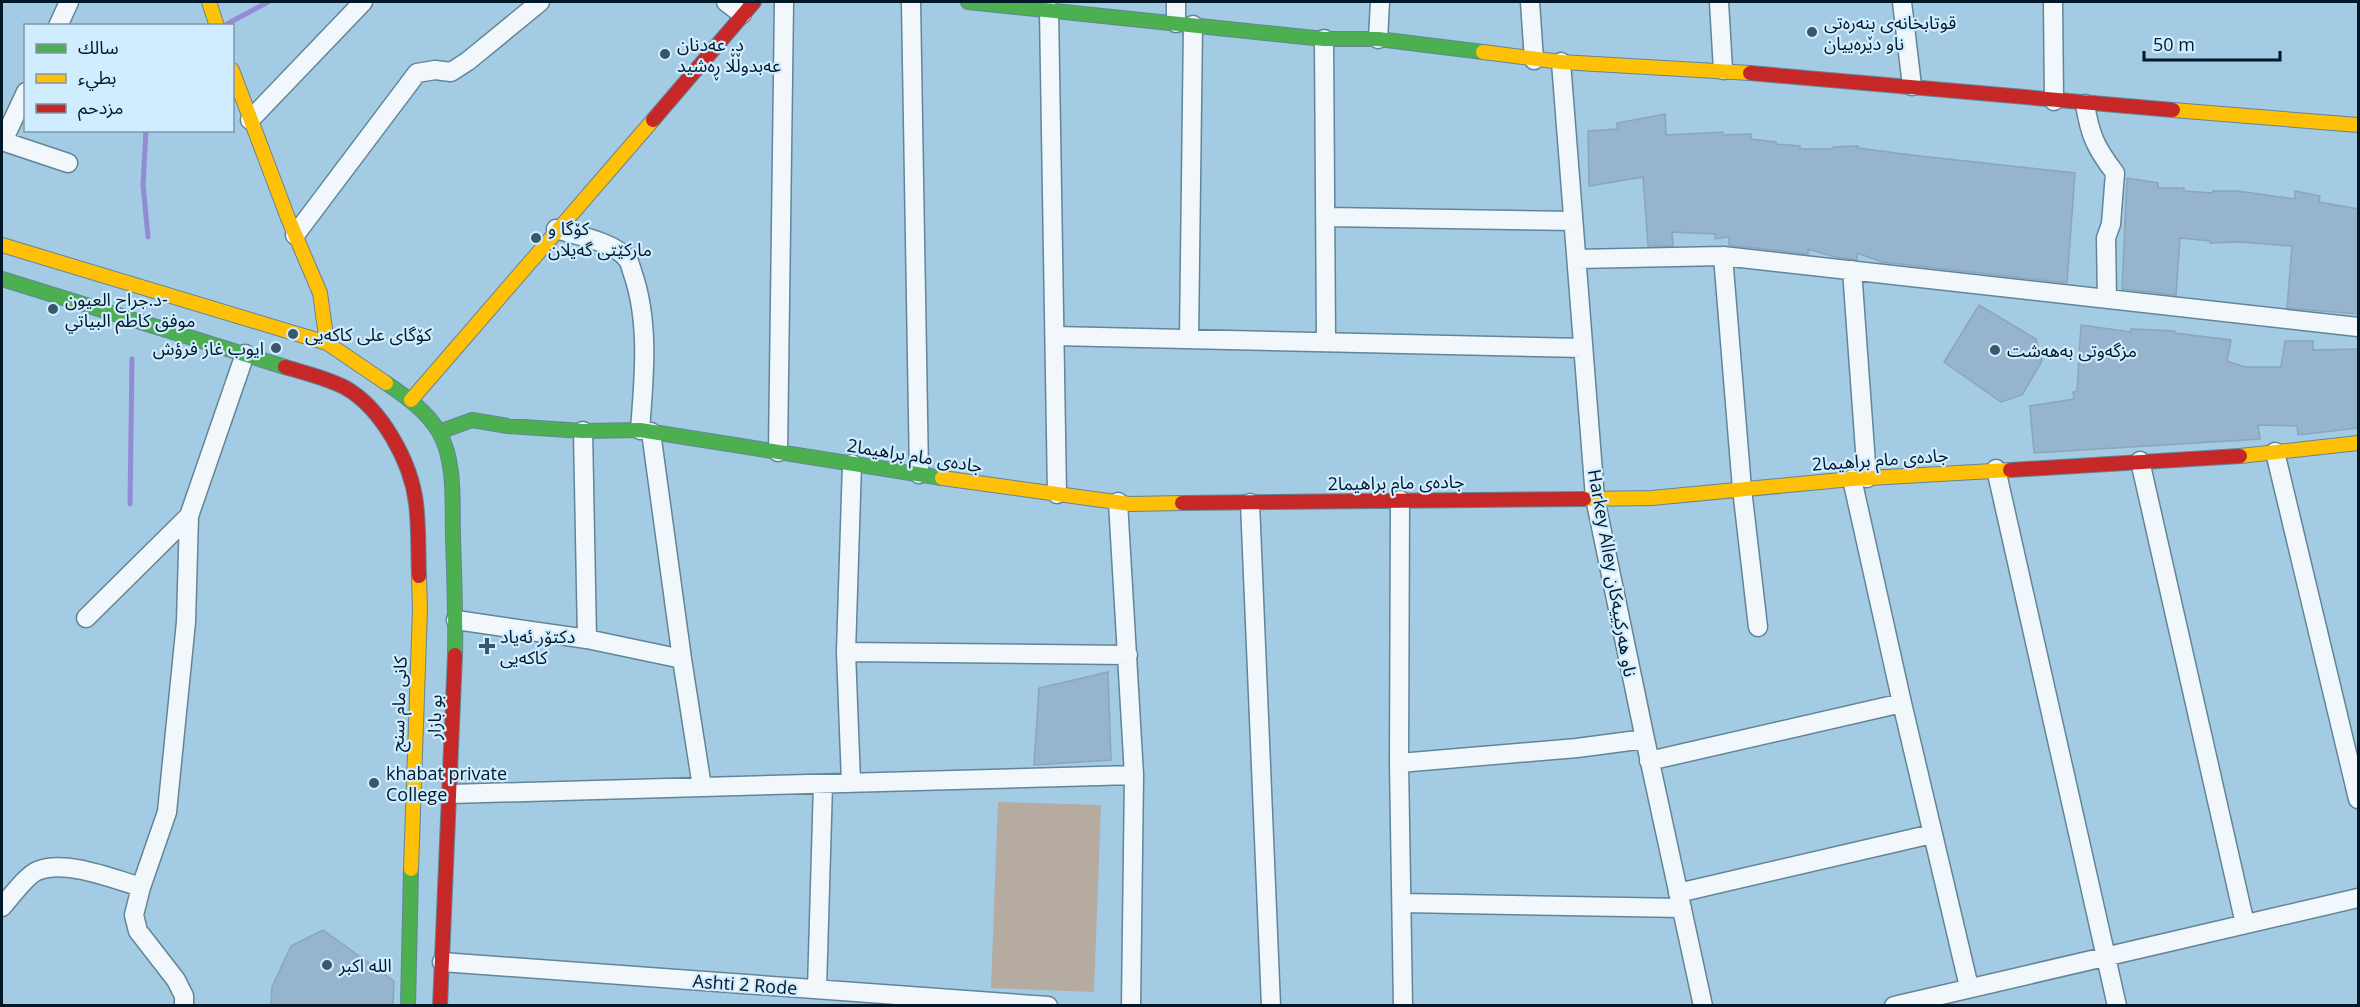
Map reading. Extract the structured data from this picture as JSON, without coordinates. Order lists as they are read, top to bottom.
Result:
{
  "streets": {
    "street": [
      "جادەی مام براهیما2",
      "Harkey Alley ناو هەركييەكان",
      "کانی مام سنج",
      "بو بازار",
      "Ashti 2 Rode"
    ]
  },
  "crossings": [
    ["جادەی مام براهیما2", "Harkey Alley ناو هەركييەكان"],
    ["جادەی مام براهیما2", "بو بازار"],
    ["کانی مام سنج", "بو بازار"],
    ["بو بازار", "Ashti 2 Rode"]
  ],
  "places": {
    "other": [
      "قوتابخانەى بنەرەتى ناو دێرەييان",
      "د. عەدنان عەبدوڵڵا ڕەشید",
      "کۆگا و مارکێتی گەیلان",
      "د.جراح العيون- موفق كاطم البياتي",
      "کۆگای علی کاکەیی",
      "ايوب غاز فرؤش",
      "مزگەوتی بەهەشت",
      "khabat private College",
      "اللە اكبر"
    ],
    "health": ["دکتۆر ئەیاد کاکەیی"]
  },
  "legend": ["سالك", "بطيء", "مزدحم"],
  "scale_bar": "50 m"
}
